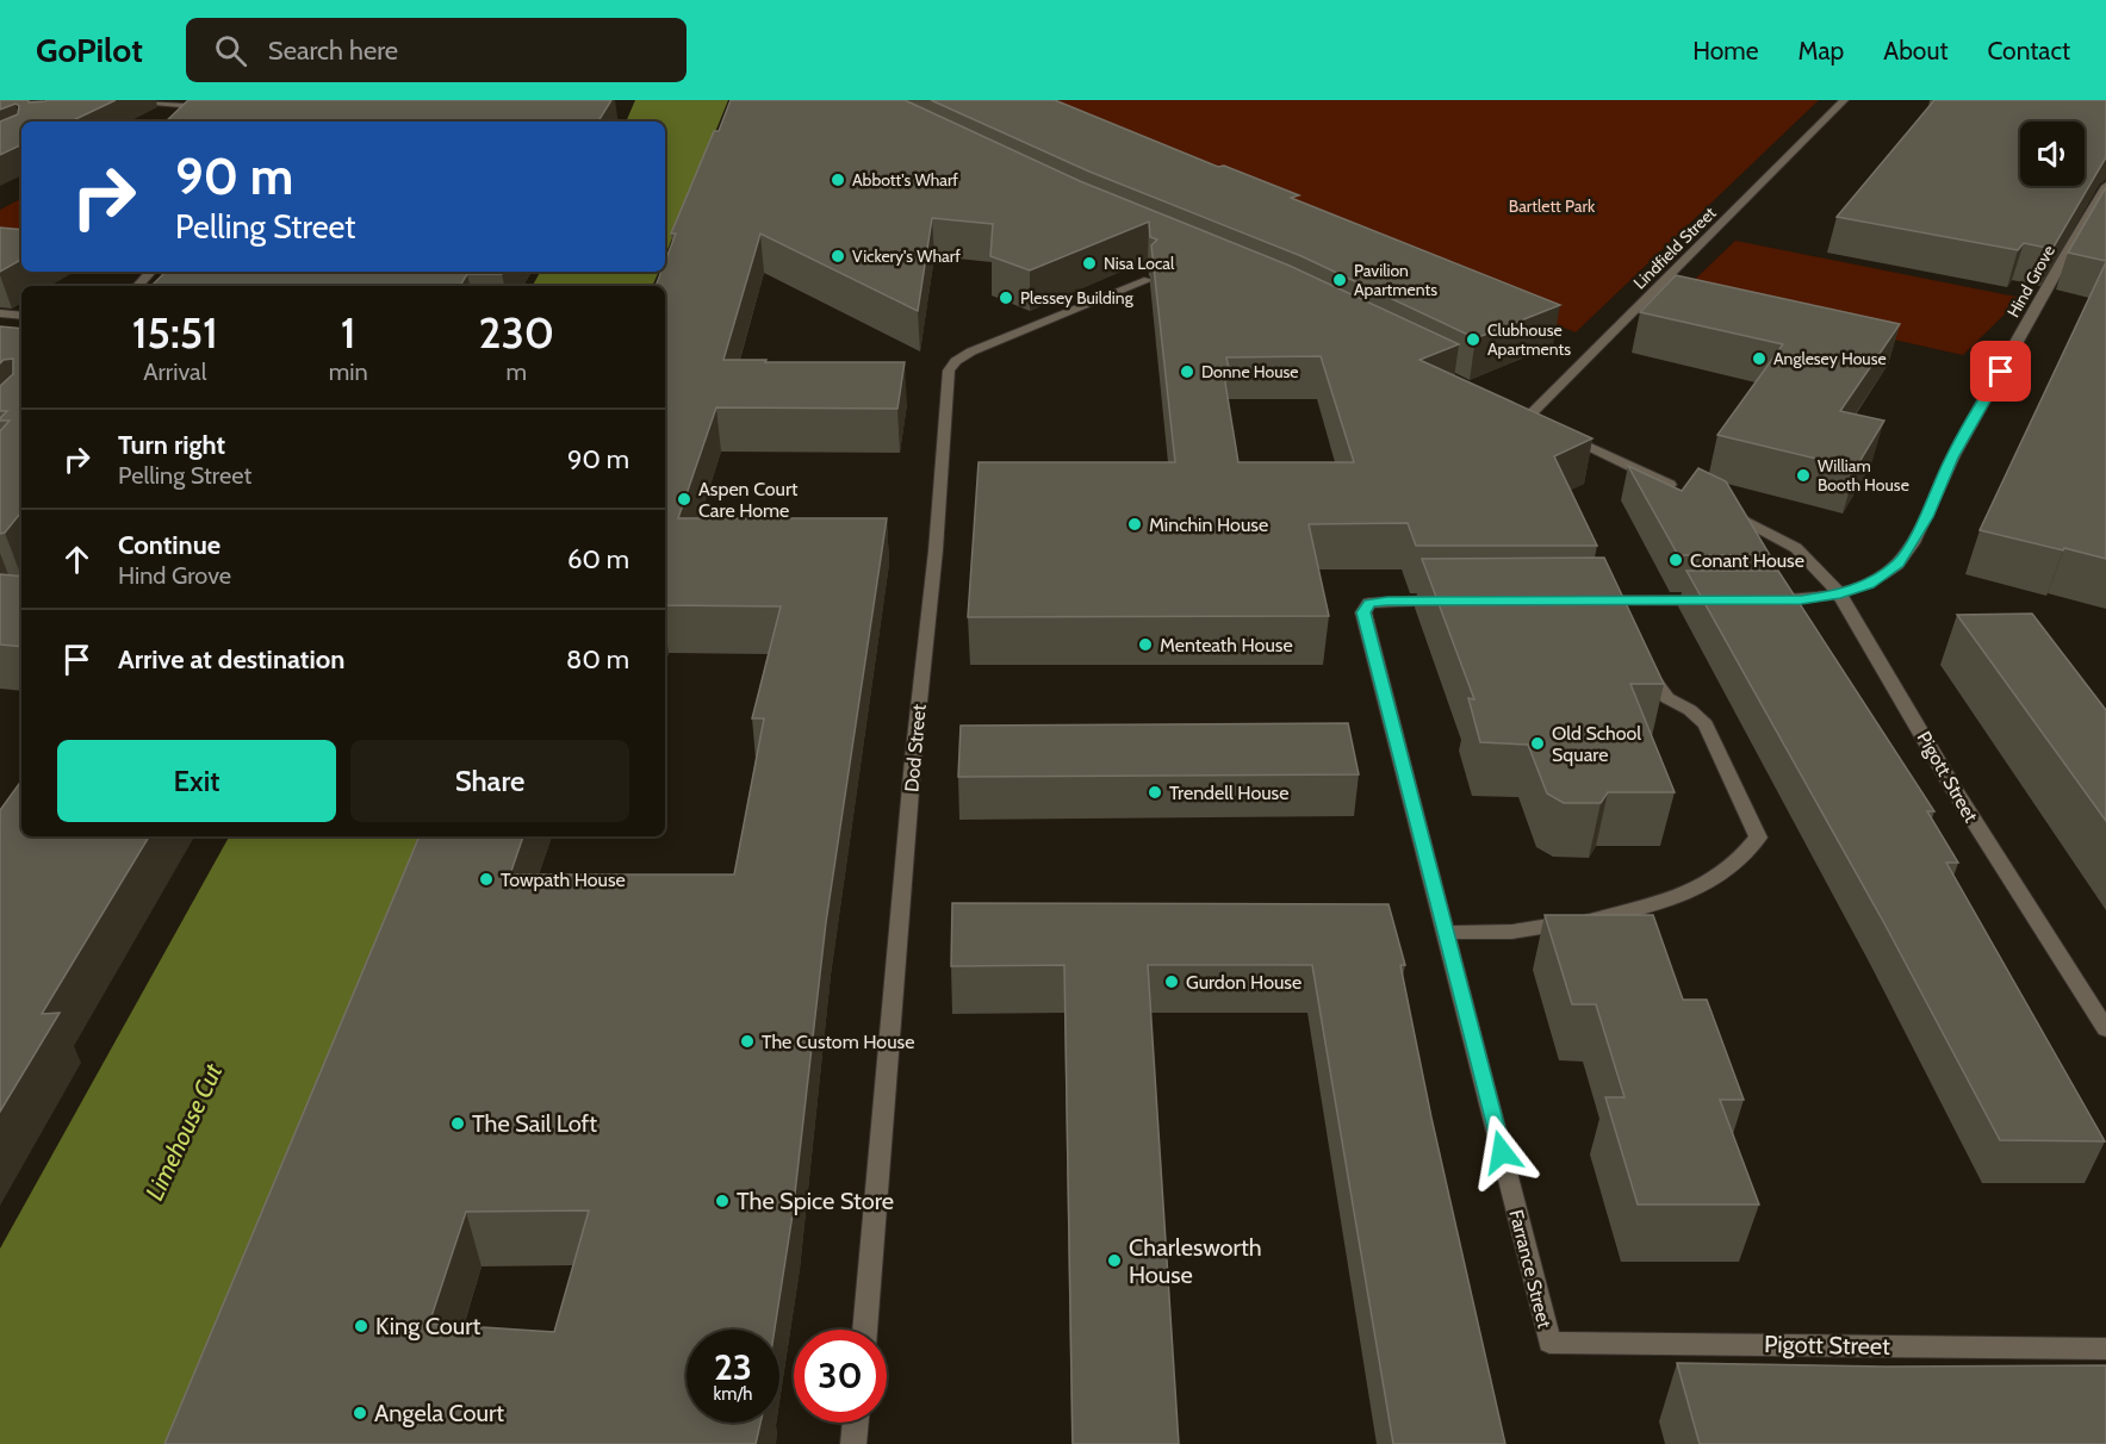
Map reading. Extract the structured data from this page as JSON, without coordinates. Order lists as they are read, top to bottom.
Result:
{
  "streets": {
    "street": [
      "Lindfield Street",
      "Hind Grove",
      "Dod Street",
      "Pigott Street",
      "Farrance Street"
    ]
  },
  "crossings": [
    ["Hind Grove", "Pigott Street"],
    ["Pigott Street", "Farrance Street"]
  ],
  "water": ["Limehouse Cut"],
  "parks": ["Bartlett Park"],
  "places": [
    "Abbott's Wharf",
    "Vickery's Wharf",
    "Nisa Local",
    "Pavilion Apartments",
    "Plessey Building",
    "Clubhouse Apartments",
    "Anglesey House",
    "Donne House",
    "William Booth House",
    "Aspen Court Care Home",
    "Minchin House",
    "Conant House",
    "Menteath House",
    "Old School Square",
    "Trendell House",
    "Towpath House",
    "Gurdon House",
    "The Custom House",
    "The Sail Loft",
    "The Spice Store",
    "Charlesworth House",
    "King Court",
    "Angela Court"
  ],
  "page": {
    "header": "GoPilot",
    "search": "Search here",
    "nav": [
      "Home",
      "Map",
      "About",
      "Contact"
    ],
    "turn": ["90 m", "Pelling Street"],
    "eta": [
      "15:51",
      "Arrival",
      "1",
      "min",
      "230",
      "m"
    ],
    "list": [
      {
        "name": "Turn right",
        "note": "Pelling Street",
        "value": "90 m"
      },
      {
        "name": "Continue",
        "note": "Hind Grove",
        "value": "60 m"
      },
      {
        "name": "Arrive at destination",
        "value": "80 m"
      }
    ],
    "buttons": ["Exit", "Share"],
    "speed": "23 km/h",
    "limit": "30"
  }
}
